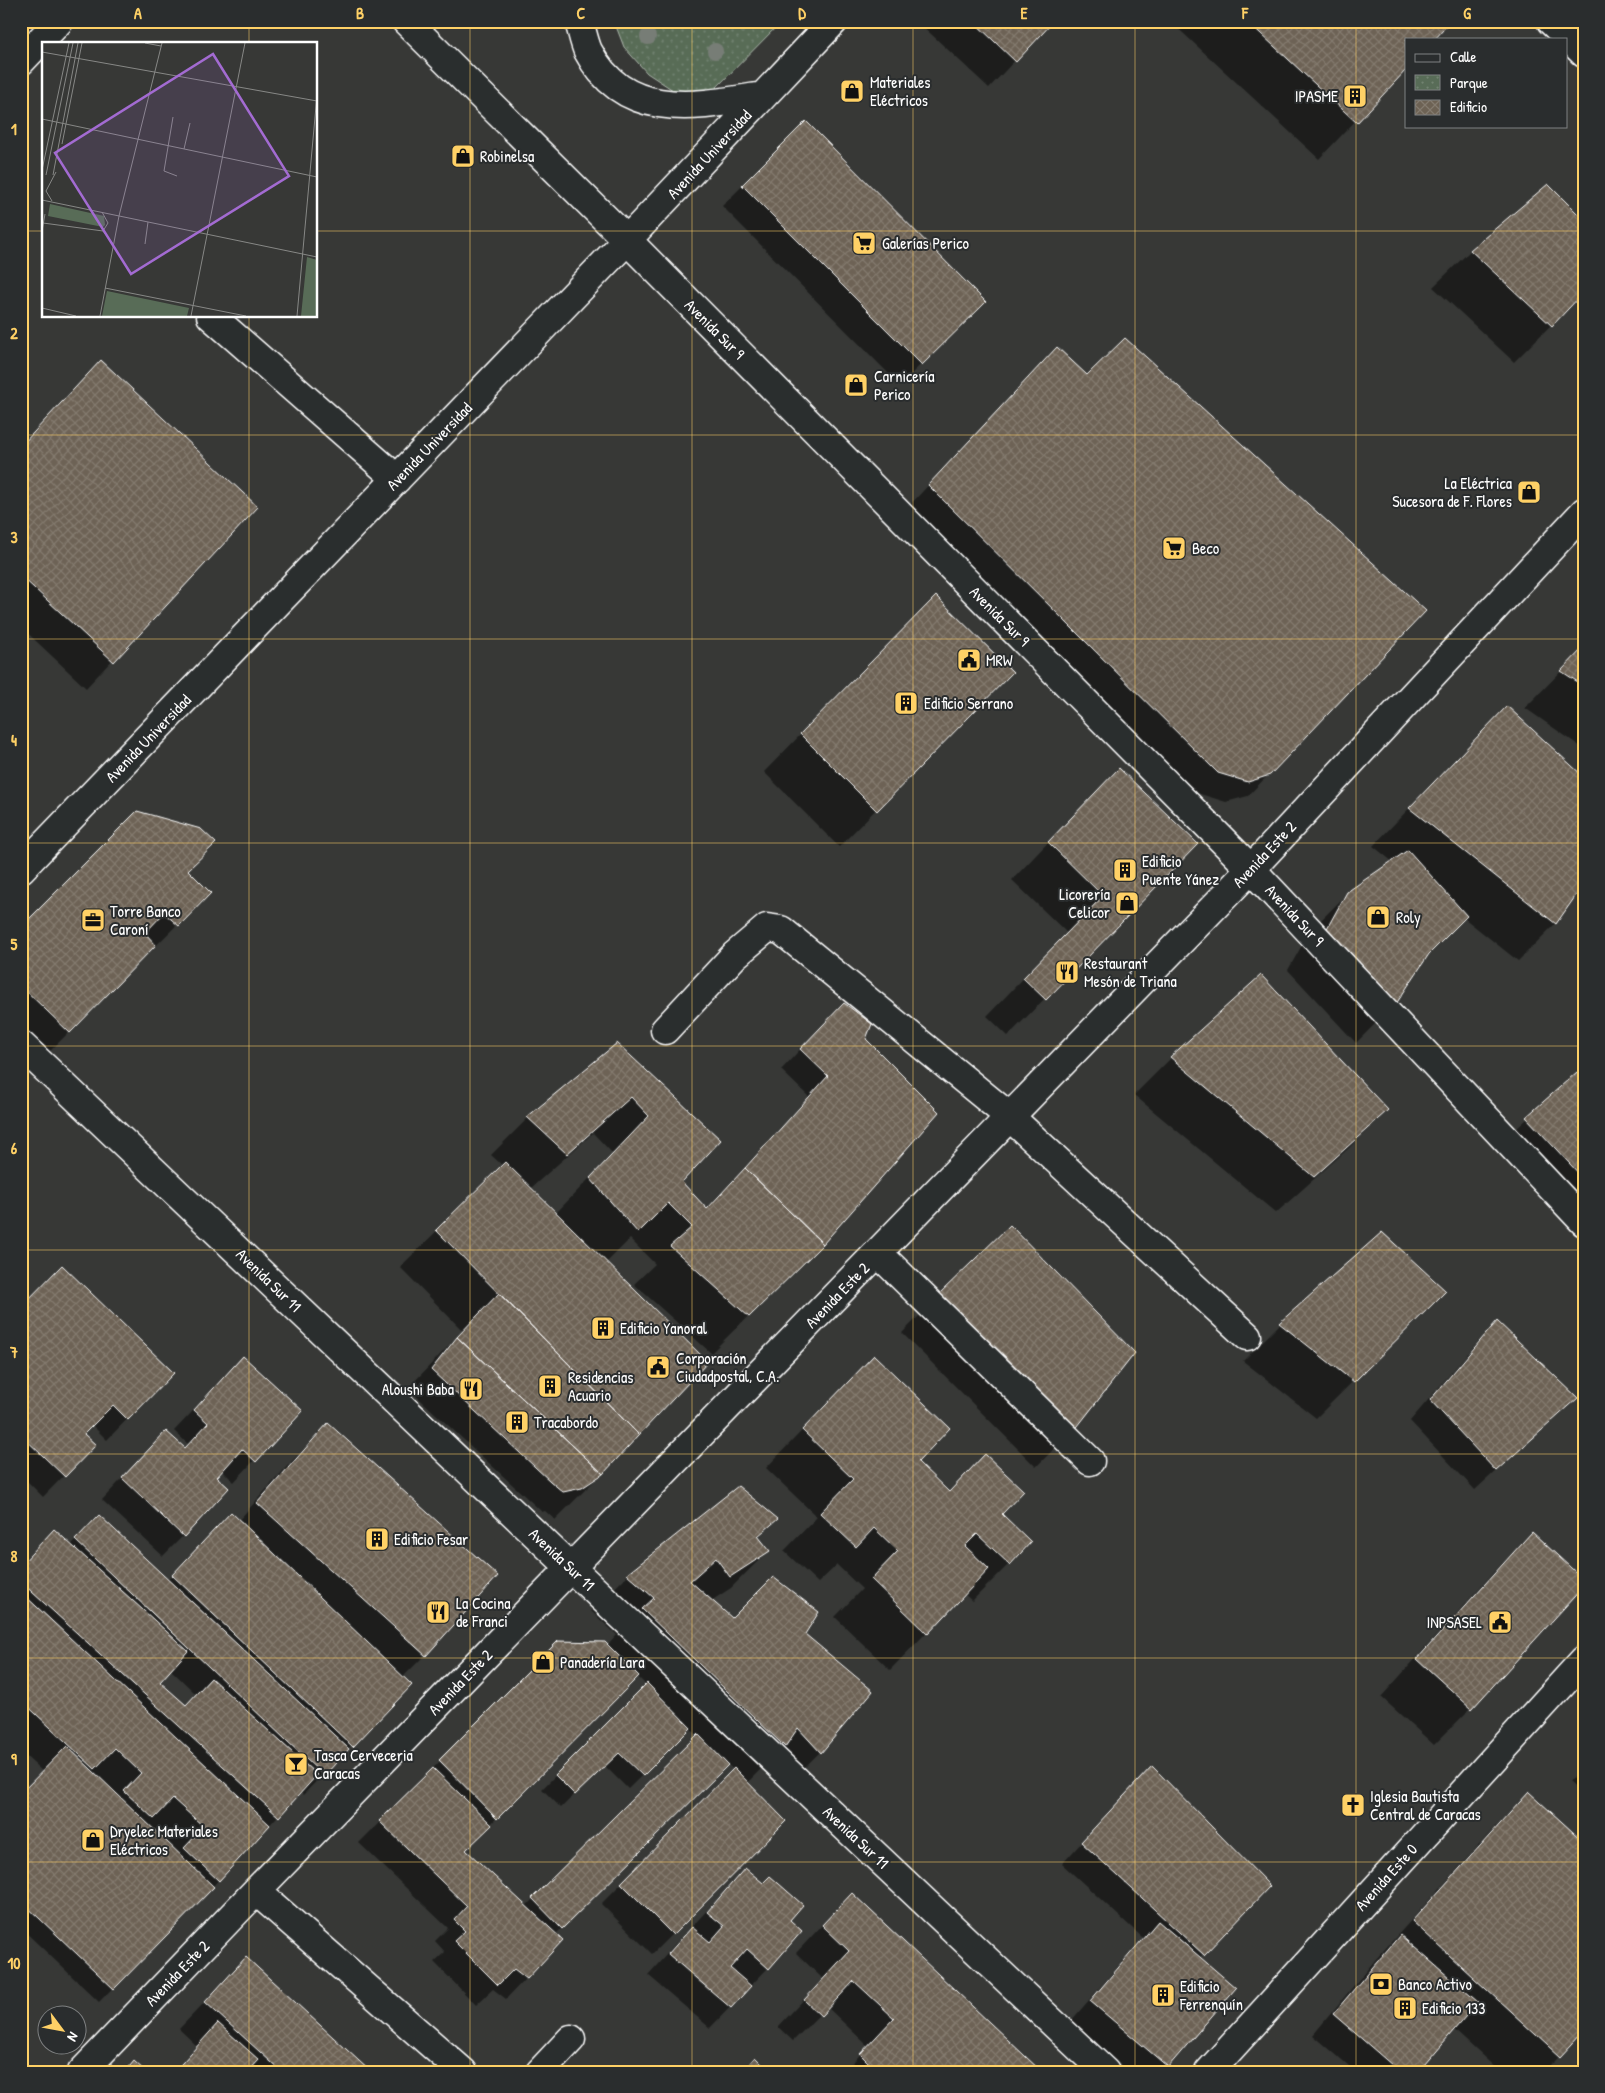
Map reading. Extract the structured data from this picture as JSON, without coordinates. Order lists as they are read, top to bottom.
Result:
{
  "streets": {
    "street": [
      "Avenida Universidad",
      "Avenida Sur 9",
      "Avenida Este 2",
      "Avenida Sur 11",
      "Avenida Este 0"
    ]
  },
  "crossings": [
    ["Avenida Universidad", "Avenida Sur 9"],
    ["Avenida Sur 9", "Avenida Este 2"],
    ["Avenida Este 2", "Avenida Sur 11"]
  ],
  "places": {
    "shop": [
      "Materiales Eléctricos",
      "Robinelsa",
      "Carnicería Perico",
      "La Eléctrica Sucesora de F. Flores",
      "Licorería Celicor",
      "Roly",
      "Panadería Lara",
      "Dryelec Materiales Eléctricos"
    ],
    "building": [
      "IPASME",
      "Edificio Serrano",
      "Edificio Puente Yánez",
      "Edificio Yanoral",
      "Residencias Acuario",
      "Tracabordo",
      "Edificio Fesar",
      "Edificio Ferrenquín",
      "Edificio 133"
    ],
    "supermarket": ["Galerías Perico", "Beco"],
    "public building": ["MRW", "Corporación Ciudadpostal, C.A.", "INPSASEL"],
    "office": ["Torre Banco Caroní"],
    "restaurant": ["Restaurant Mesón de Triana", "Aloushi Baba", "La Cocina de Franci"],
    "bar": ["Tasca Cerveceria Caracas"],
    "church": ["Iglesia Bautista Central de Caracas"],
    "bank": ["Banco Activo"]
  },
  "legend": ["Calle", "Parque", "Edificio"],
  "north": "bottom right",
  "grid": {
    "columns": [
      "A",
      "B",
      "C",
      "D",
      "E",
      "F",
      "G"
    ],
    "rows": [
      "1",
      "2",
      "3",
      "4",
      "5",
      "6",
      "7",
      "8",
      "9",
      "10"
    ]
  }
}
